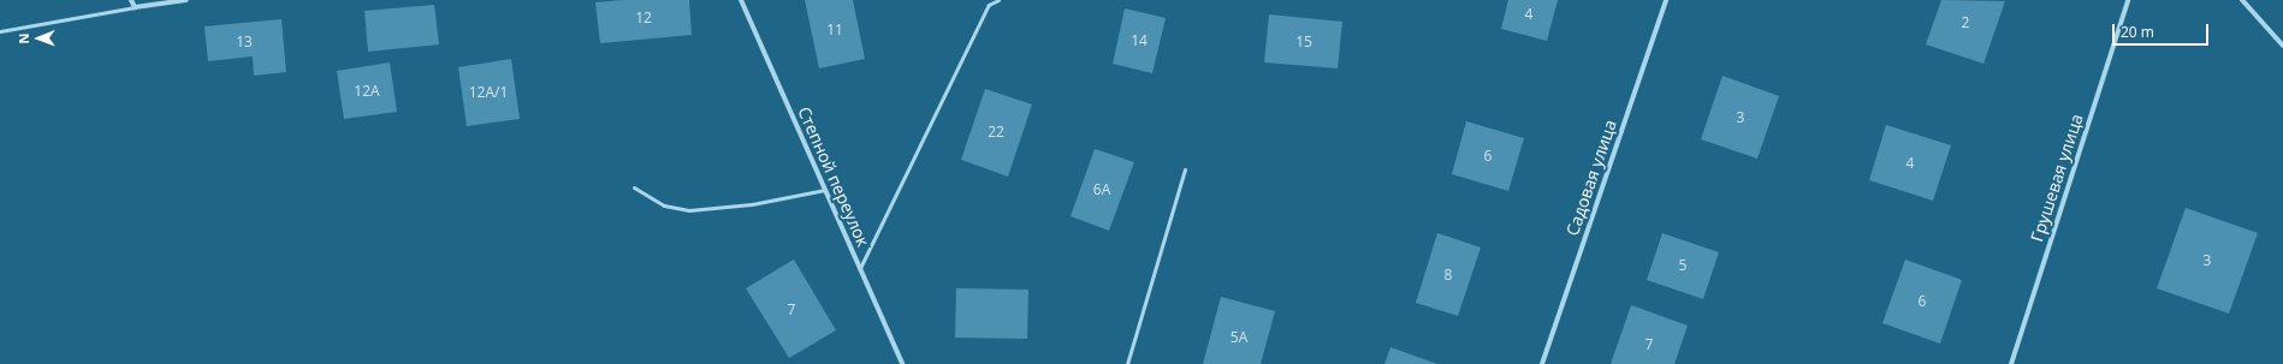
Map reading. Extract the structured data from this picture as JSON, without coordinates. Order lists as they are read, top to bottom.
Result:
{
  "streets": {
    "street": ["Степной переулок", "Садовая улица", "Грушевая улица"]
  },
  "house_numbers": [
    "4",
    "12",
    "2",
    "11",
    "14",
    "13",
    "15",
    "12А",
    "12А/1",
    "3",
    "22",
    "6",
    "4",
    "6А",
    "3",
    "5",
    "8",
    "6",
    "7",
    "5А",
    "7"
  ],
  "scale_bar": "20 m",
  "north": "left"
}
